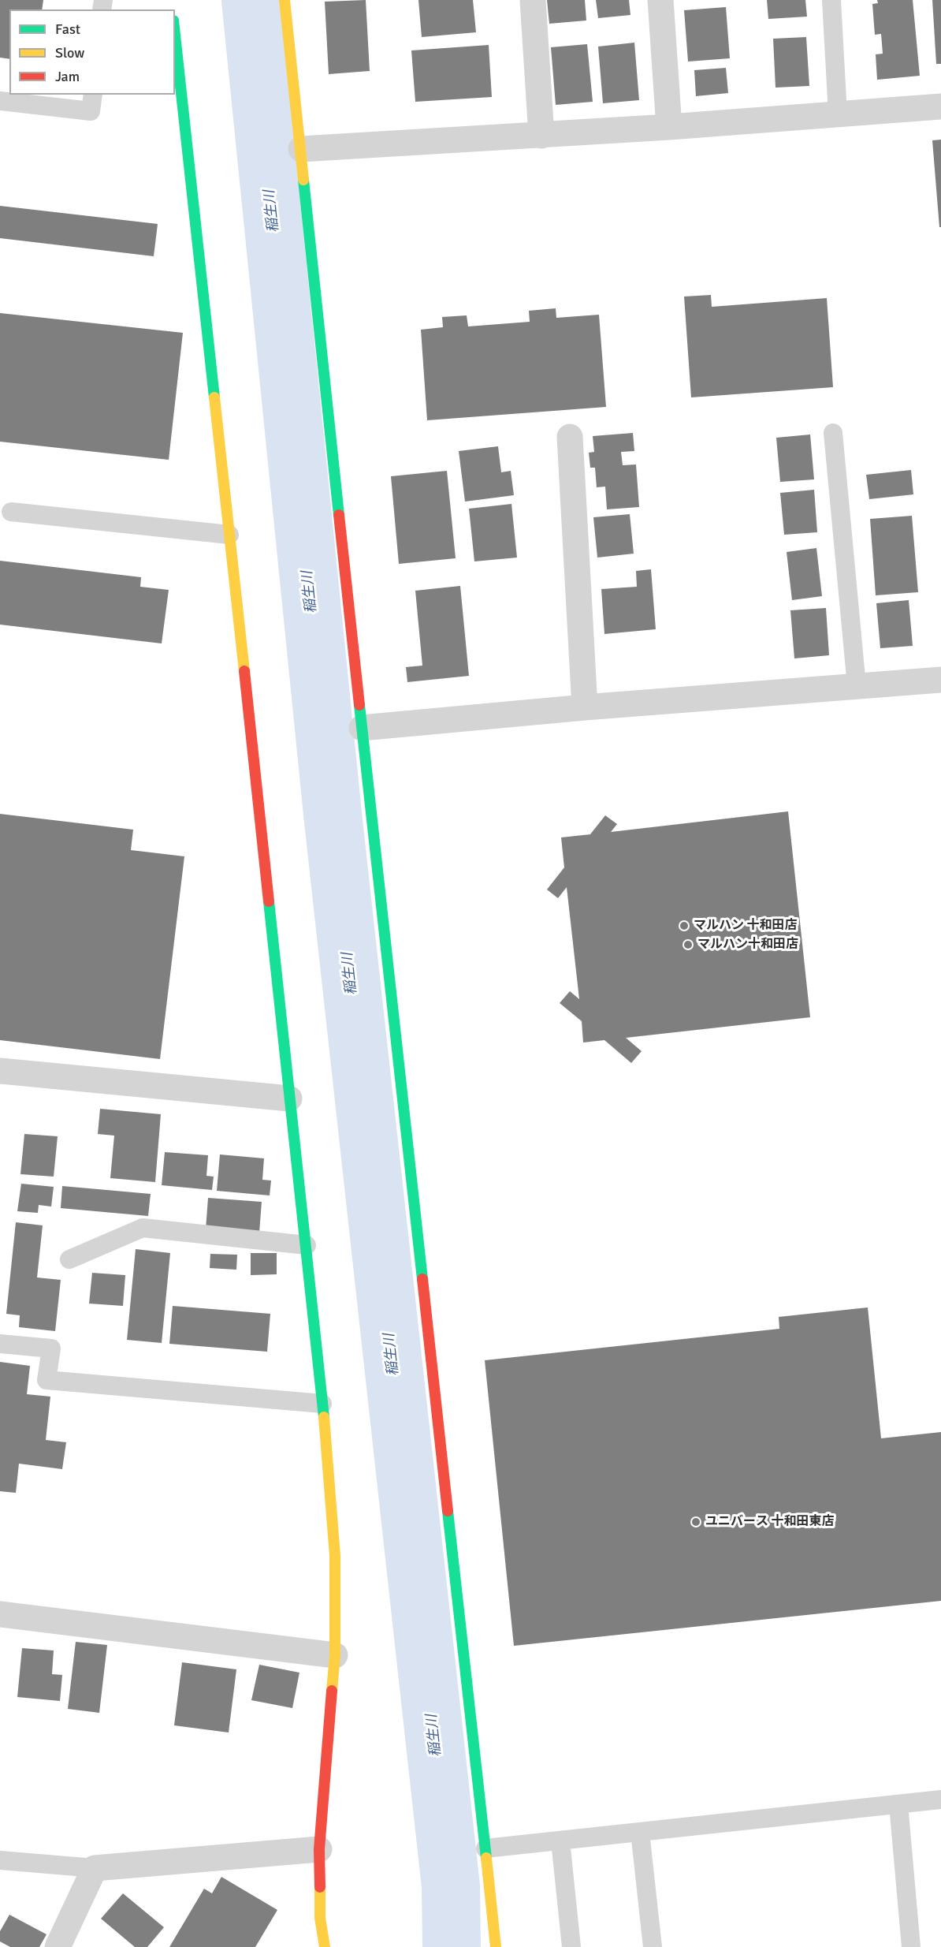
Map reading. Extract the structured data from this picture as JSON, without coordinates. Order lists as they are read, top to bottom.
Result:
{
  "water": ["稲生川"],
  "places": ["マルハン 十和田店", "マルハン十和田店", "ユニバース 十和田東店"],
  "legend": ["Fast", "Slow", "Jam"]
}
